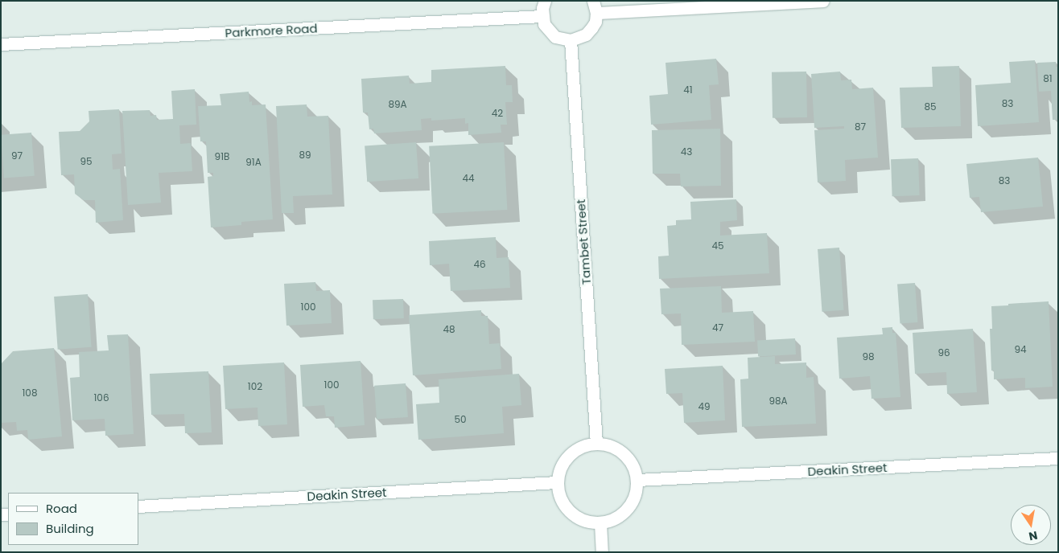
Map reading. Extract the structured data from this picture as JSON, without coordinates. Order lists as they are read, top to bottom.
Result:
{
  "streets": {
    "street": ["Parkmore Road", "Tambet Street", "Deakin Street"]
  },
  "crossings": [
    ["Tambet Street", "Deakin Street"]
  ],
  "house_numbers": [
    "81",
    "41",
    "83",
    "89A",
    "85",
    "42",
    "87",
    "43",
    "89",
    "97",
    "91B",
    "95",
    "91A",
    "44",
    "83",
    "45",
    "46",
    "100",
    "47",
    "48",
    "94",
    "96",
    "98",
    "100",
    "102",
    "108",
    "106",
    "98A",
    "49",
    "50"
  ],
  "legend": ["Road", "Building"],
  "north": "bottom"
}
